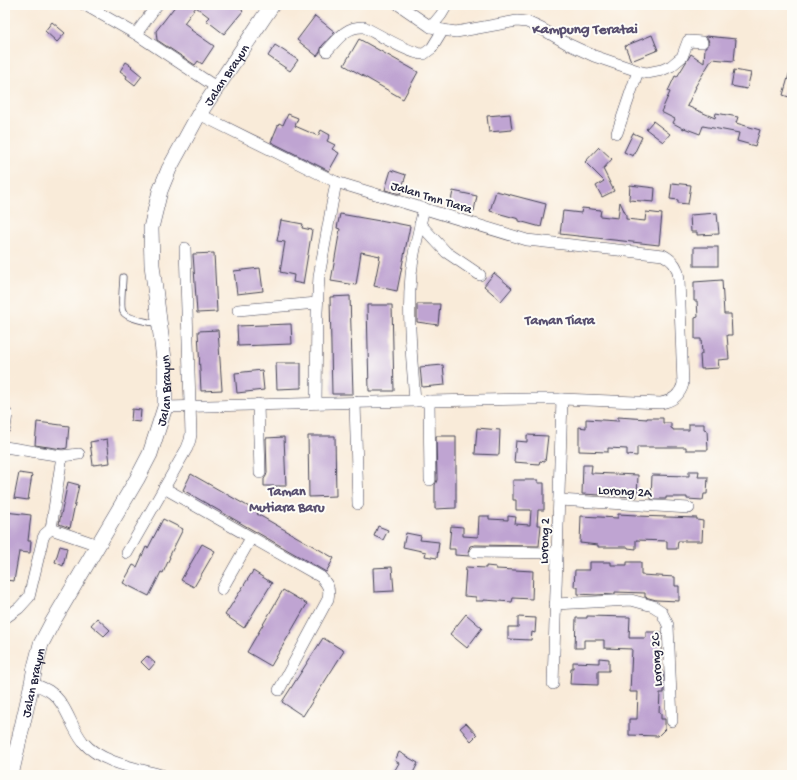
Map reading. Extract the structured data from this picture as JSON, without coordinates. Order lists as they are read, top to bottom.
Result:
{
  "streets": {
    "main road": ["Jalan Brayun"],
    "street": [
      "Jalan Tmn TIara",
      "Lorong 2A",
      "Lorong 2",
      "Lorong 2C"
    ]
  },
  "crossings": [
    ["Jalan Brayun", "Jalan Tmn TIara"],
    ["Jalan Tmn TIara", "Lorong 2"],
    ["Lorong 2A", "Lorong 2"],
    ["Lorong 2", "Lorong 2C"]
  ],
  "districts": ["Kampung Teratai", "Taman Tiara", "Taman Mutiara Baru"]
}
